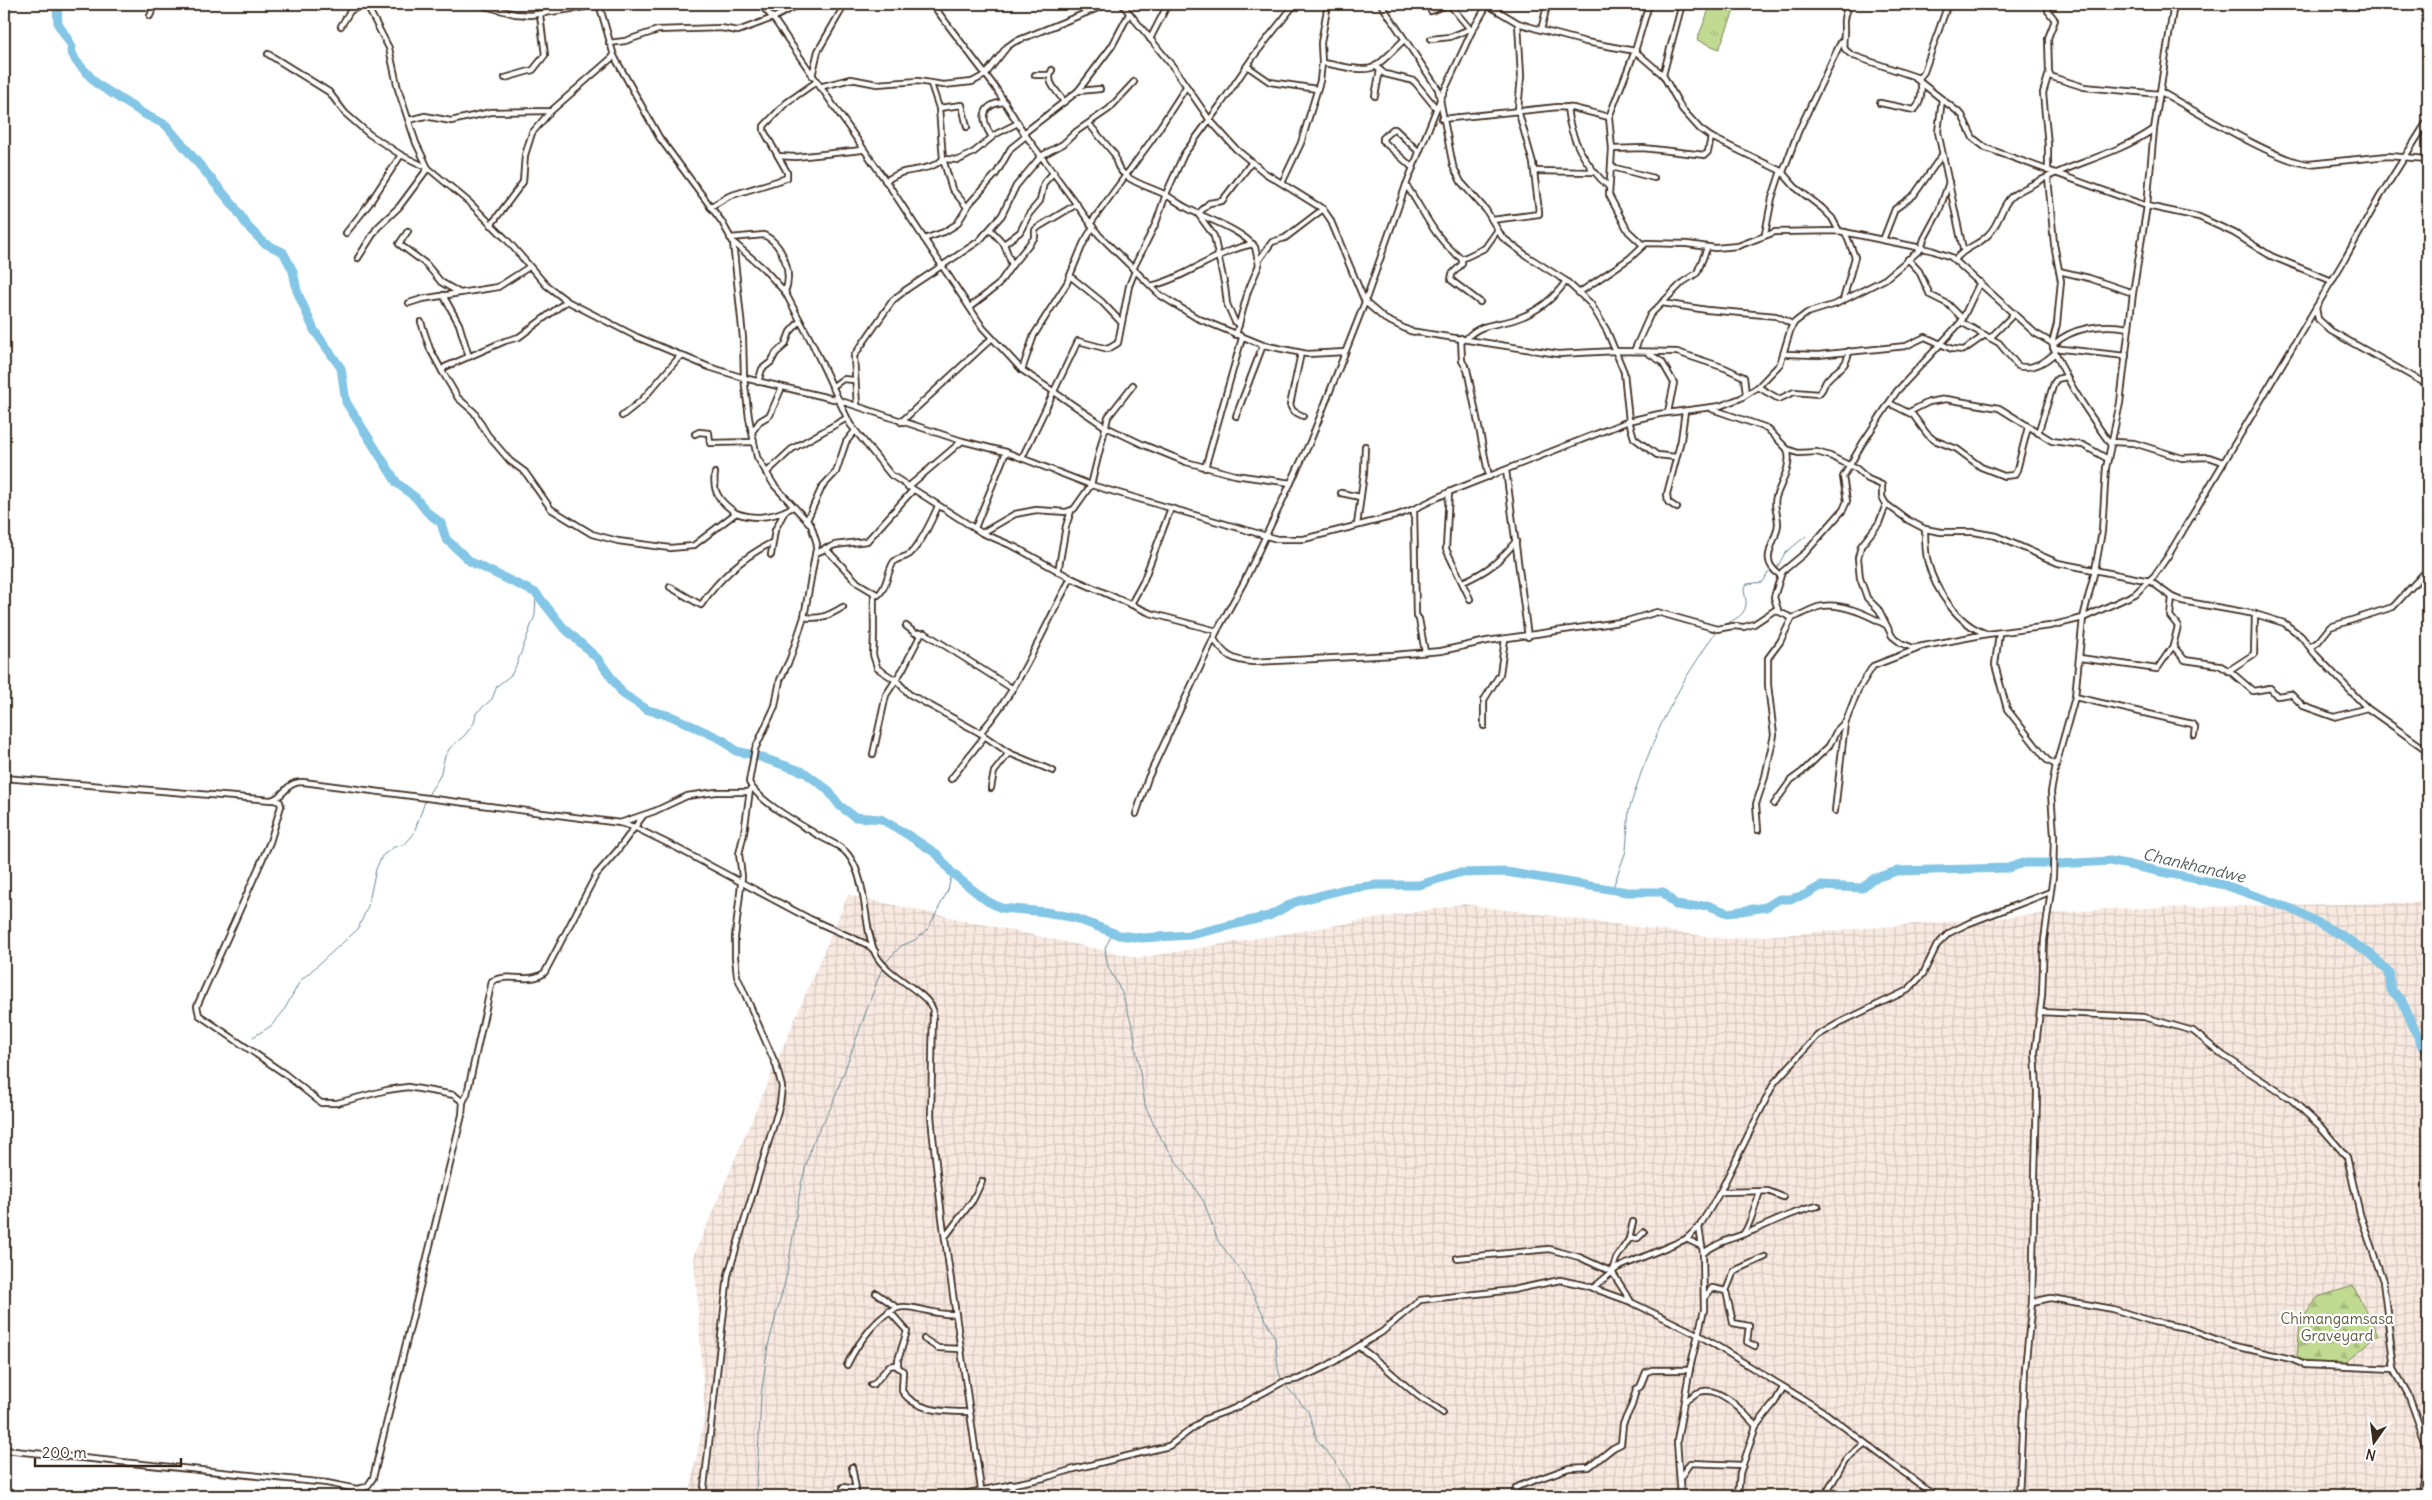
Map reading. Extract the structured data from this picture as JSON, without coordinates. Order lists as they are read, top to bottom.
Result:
{
  "water": ["Chankhandwe"],
  "parks": ["Chimangamsasa Graveyard"],
  "scale_bar": "200 m",
  "north": "bottom"
}
